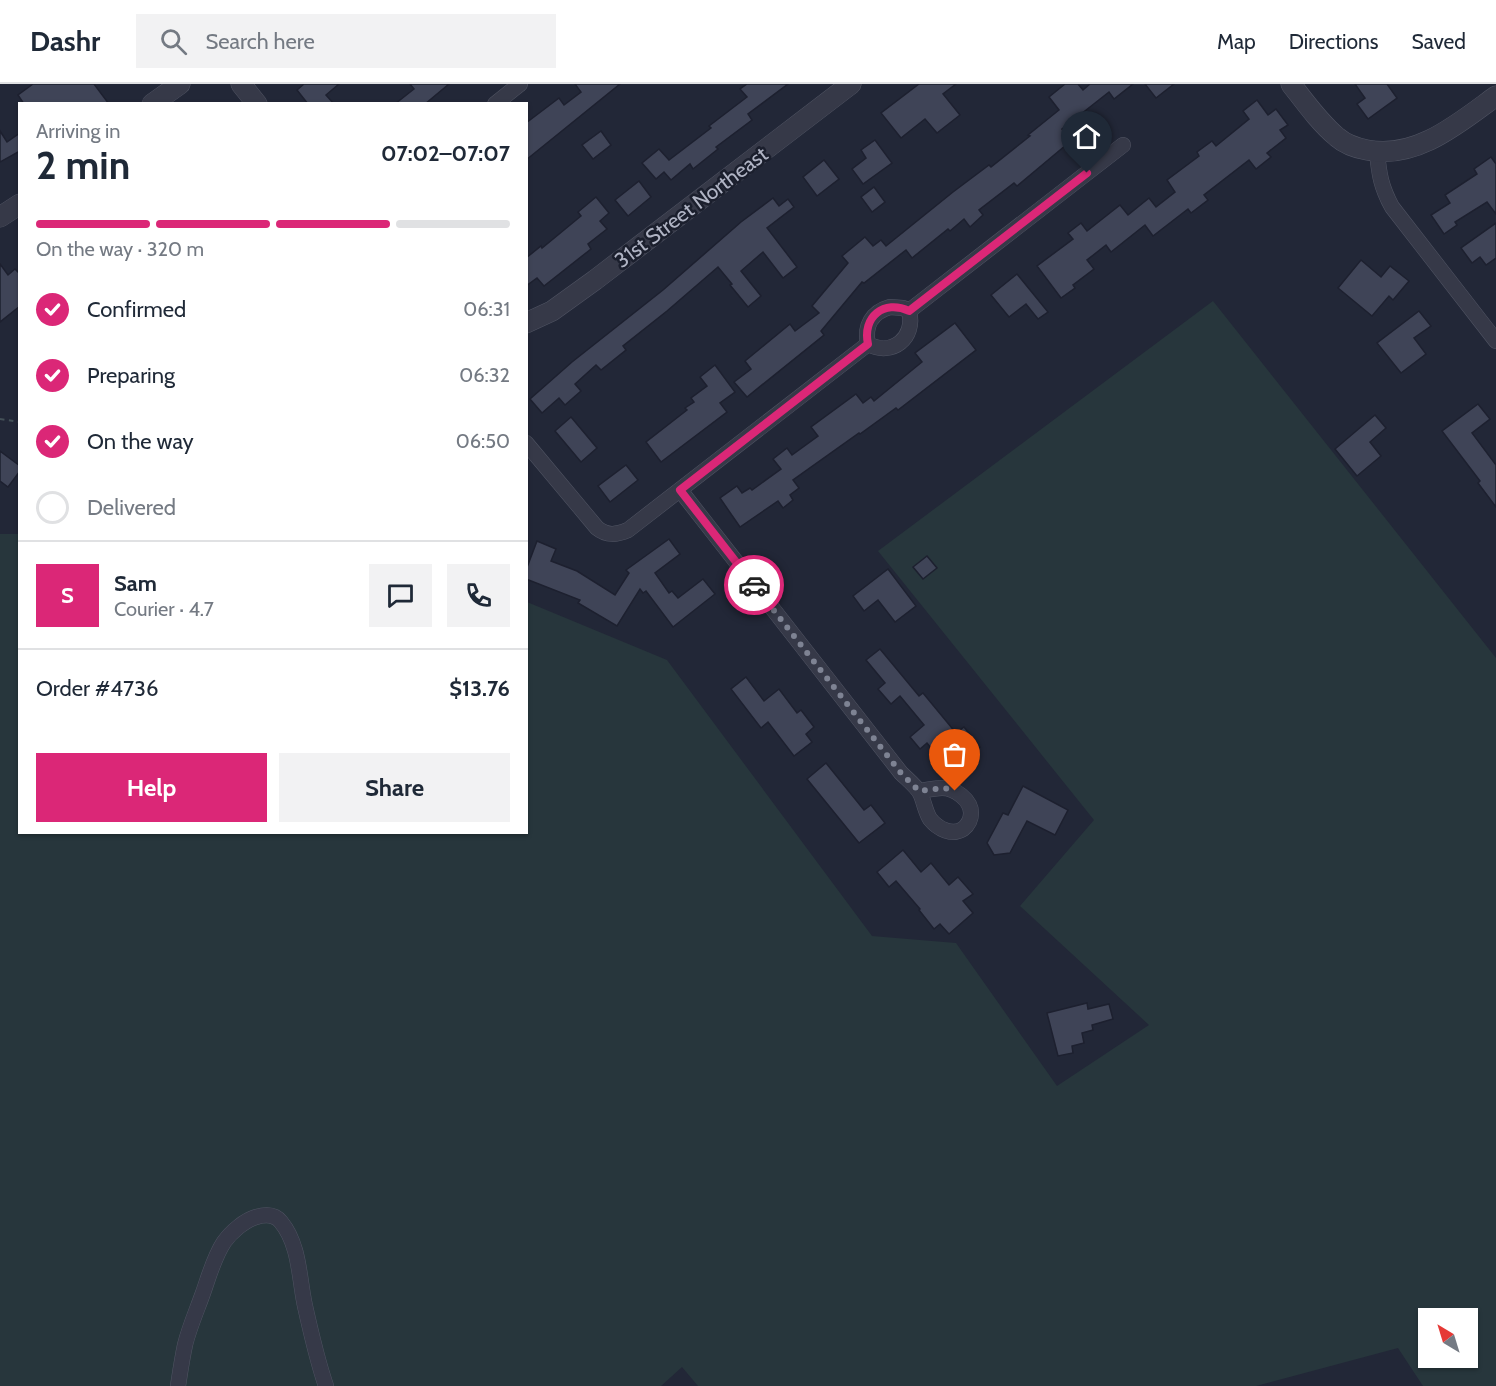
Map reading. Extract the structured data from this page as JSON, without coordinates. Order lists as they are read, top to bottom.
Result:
{
  "streets": {
    "street": ["31st Street Northeast"]
  },
  "north": "top left",
  "page": {
    "header": "Dashr",
    "search": "Search here",
    "nav": ["Map", "Directions", "Saved"],
    "heading": ["2 min", "Arriving in", "07:02–07:07"],
    "panel": [
      "Sam",
      "Courier · 4.7",
      "Order #4736",
      "$13.76"
    ],
    "bar": "On the way · 320 m",
    "list": [
      ["Confirmed", "06:31"],
      ["Preparing", "06:32"],
      ["On the way", "06:50"],
      "Delivered"
    ],
    "round": "S",
    "buttons": ["Help", "Share"]
  }
}
